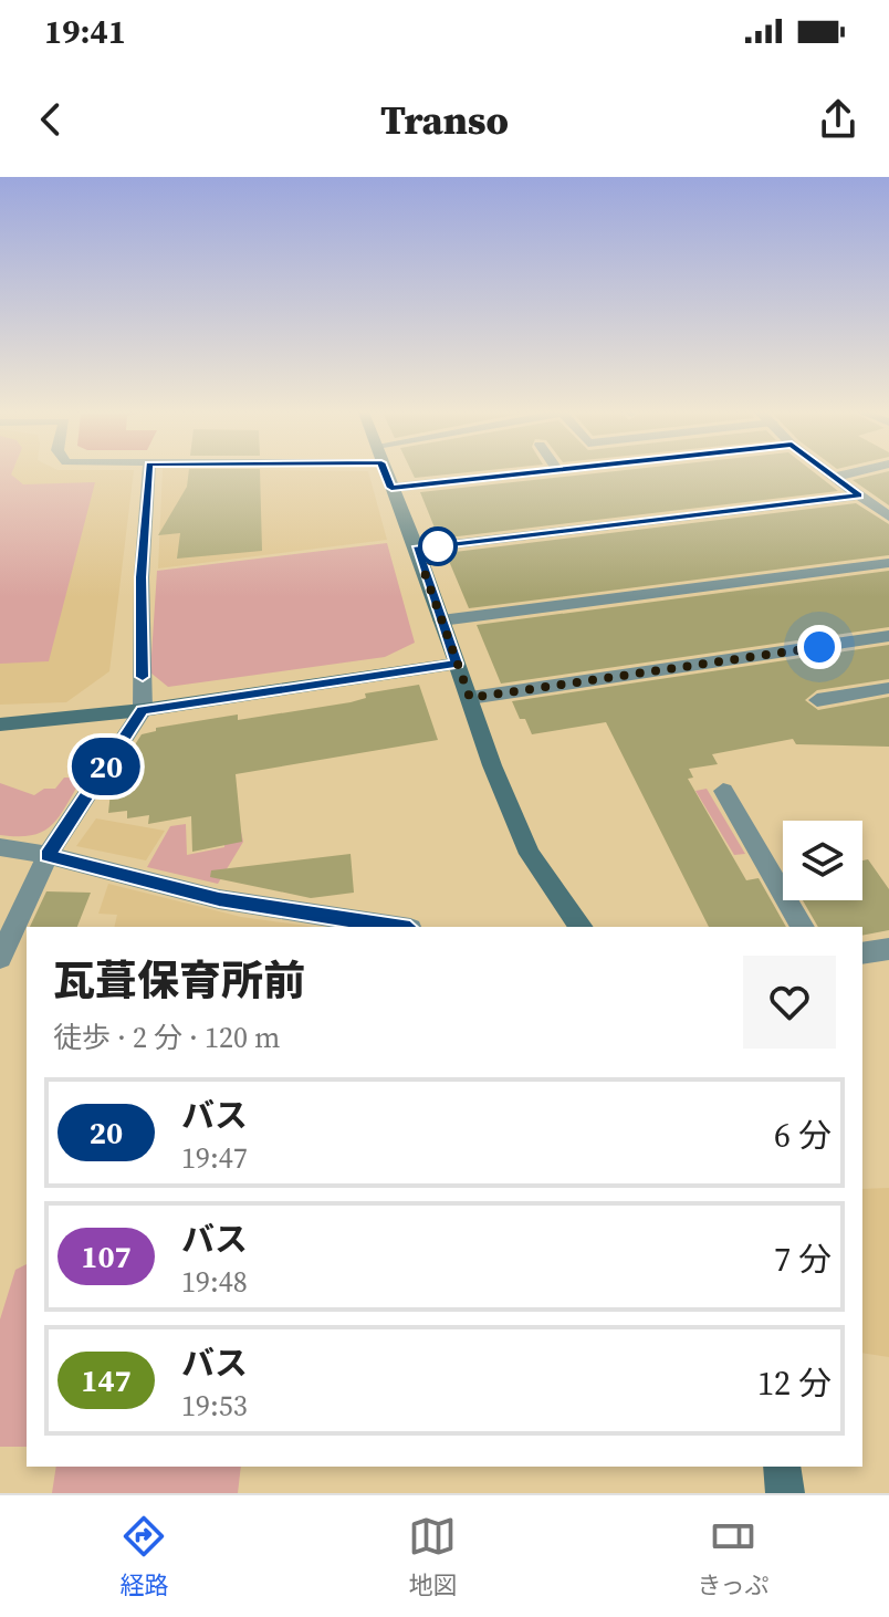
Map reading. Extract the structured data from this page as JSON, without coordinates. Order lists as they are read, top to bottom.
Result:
{
  "lines": ["bus line 20"],
  "page": {
    "status": "19:41",
    "header": "Transo",
    "on_map": "20",
    "heading": ["瓦葺保育所前", "徒歩 · 2 分 · 120 m"],
    "list": [
      {
        "mark": "20",
        "name": "バス",
        "note": "19:47",
        "value": "6 分"
      },
      {
        "mark": "107",
        "name": "バス",
        "note": "19:48",
        "value": "7 分"
      },
      {
        "mark": "147",
        "name": "バス",
        "note": "19:53",
        "value": "12 分"
      }
    ],
    "tabs": ["経路", "地図", "きっぷ"]
  }
}
